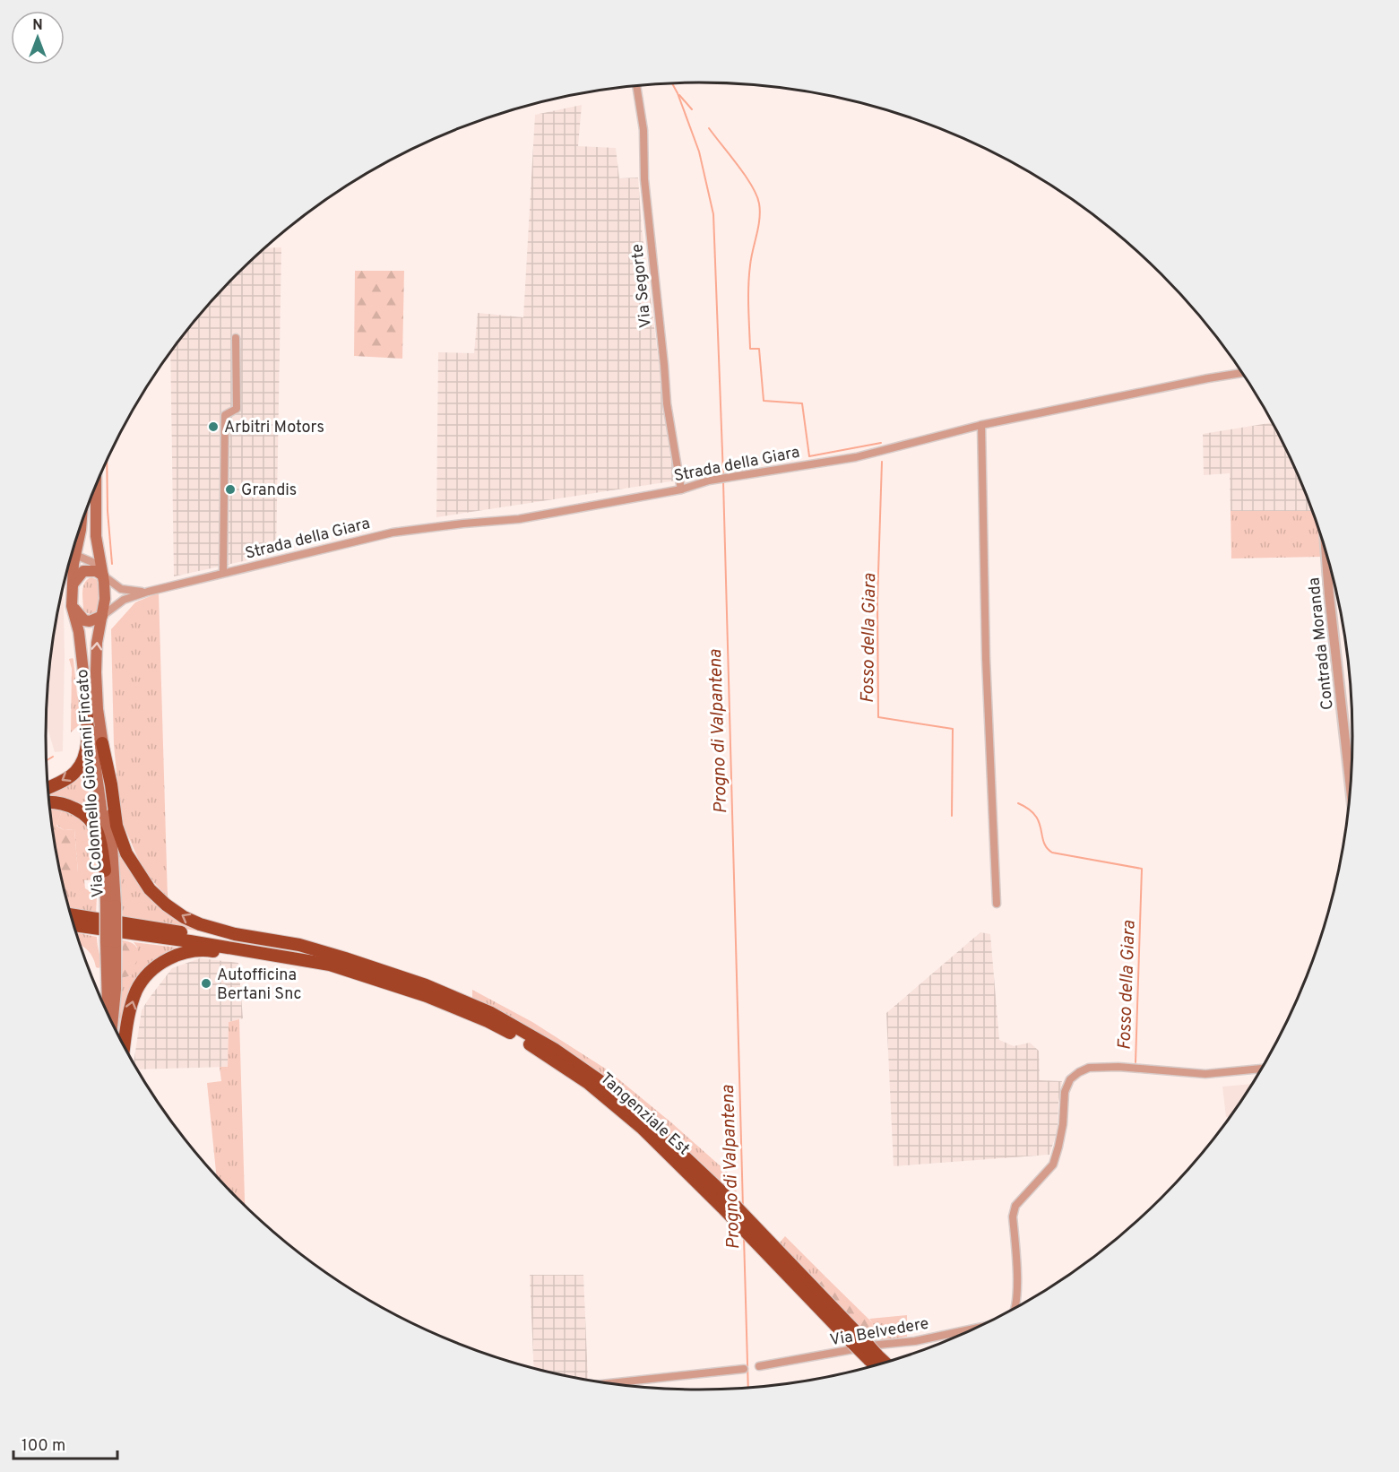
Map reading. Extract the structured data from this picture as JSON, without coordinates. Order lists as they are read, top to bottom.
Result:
{
  "streets": {
    "highway": ["Tangenziale Est"],
    "main road": ["Via Colonnello Giovanni Fincato"],
    "street": [
      "Via Segorte",
      "Strada della Giara",
      "Contrada Moranda",
      "Via Belvedere"
    ]
  },
  "crossings": [
    ["Via Segorte", "Strada della Giara"],
    ["Strada della Giara", "Via Colonnello Giovanni Fincato"]
  ],
  "water": ["Fosso della Giara", "Progno di Valpantena"],
  "places": ["Arbitri Motors", "Grandis", "Autofficina Bertani Snc"],
  "scale_bar": "100 m",
  "north": "top"
}
